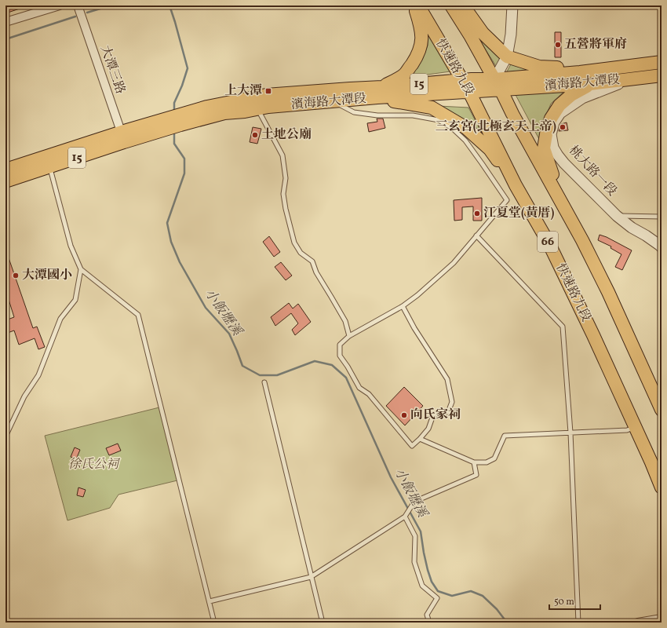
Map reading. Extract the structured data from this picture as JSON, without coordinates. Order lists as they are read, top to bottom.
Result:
{
  "streets": {
    "main road": [
      "快速路九段",
      "濱海路大潭段",
      "15",
      "66"
    ],
    "street": ["大潭三路", "桃大路一段"]
  },
  "crossings": [
    ["快速路九段", "濱海路大潭段"],
    ["大潭三路", "濱海路大潭段"],
    ["濱海路大潭段", "桃大路一段"],
    ["濱海路大潭段", "66"]
  ],
  "water": ["小飯壢溪"],
  "parks": ["徐氏公祠"],
  "places": {
    "other": [
      "五營將軍府",
      "三玄宮(北極玄天上帝)",
      "土地公廟",
      "江夏堂(黃厝)",
      "大潭國小",
      "向氏家祠"
    ],
    "transit": ["上大潭"]
  },
  "scale_bar": "50 m"
}
